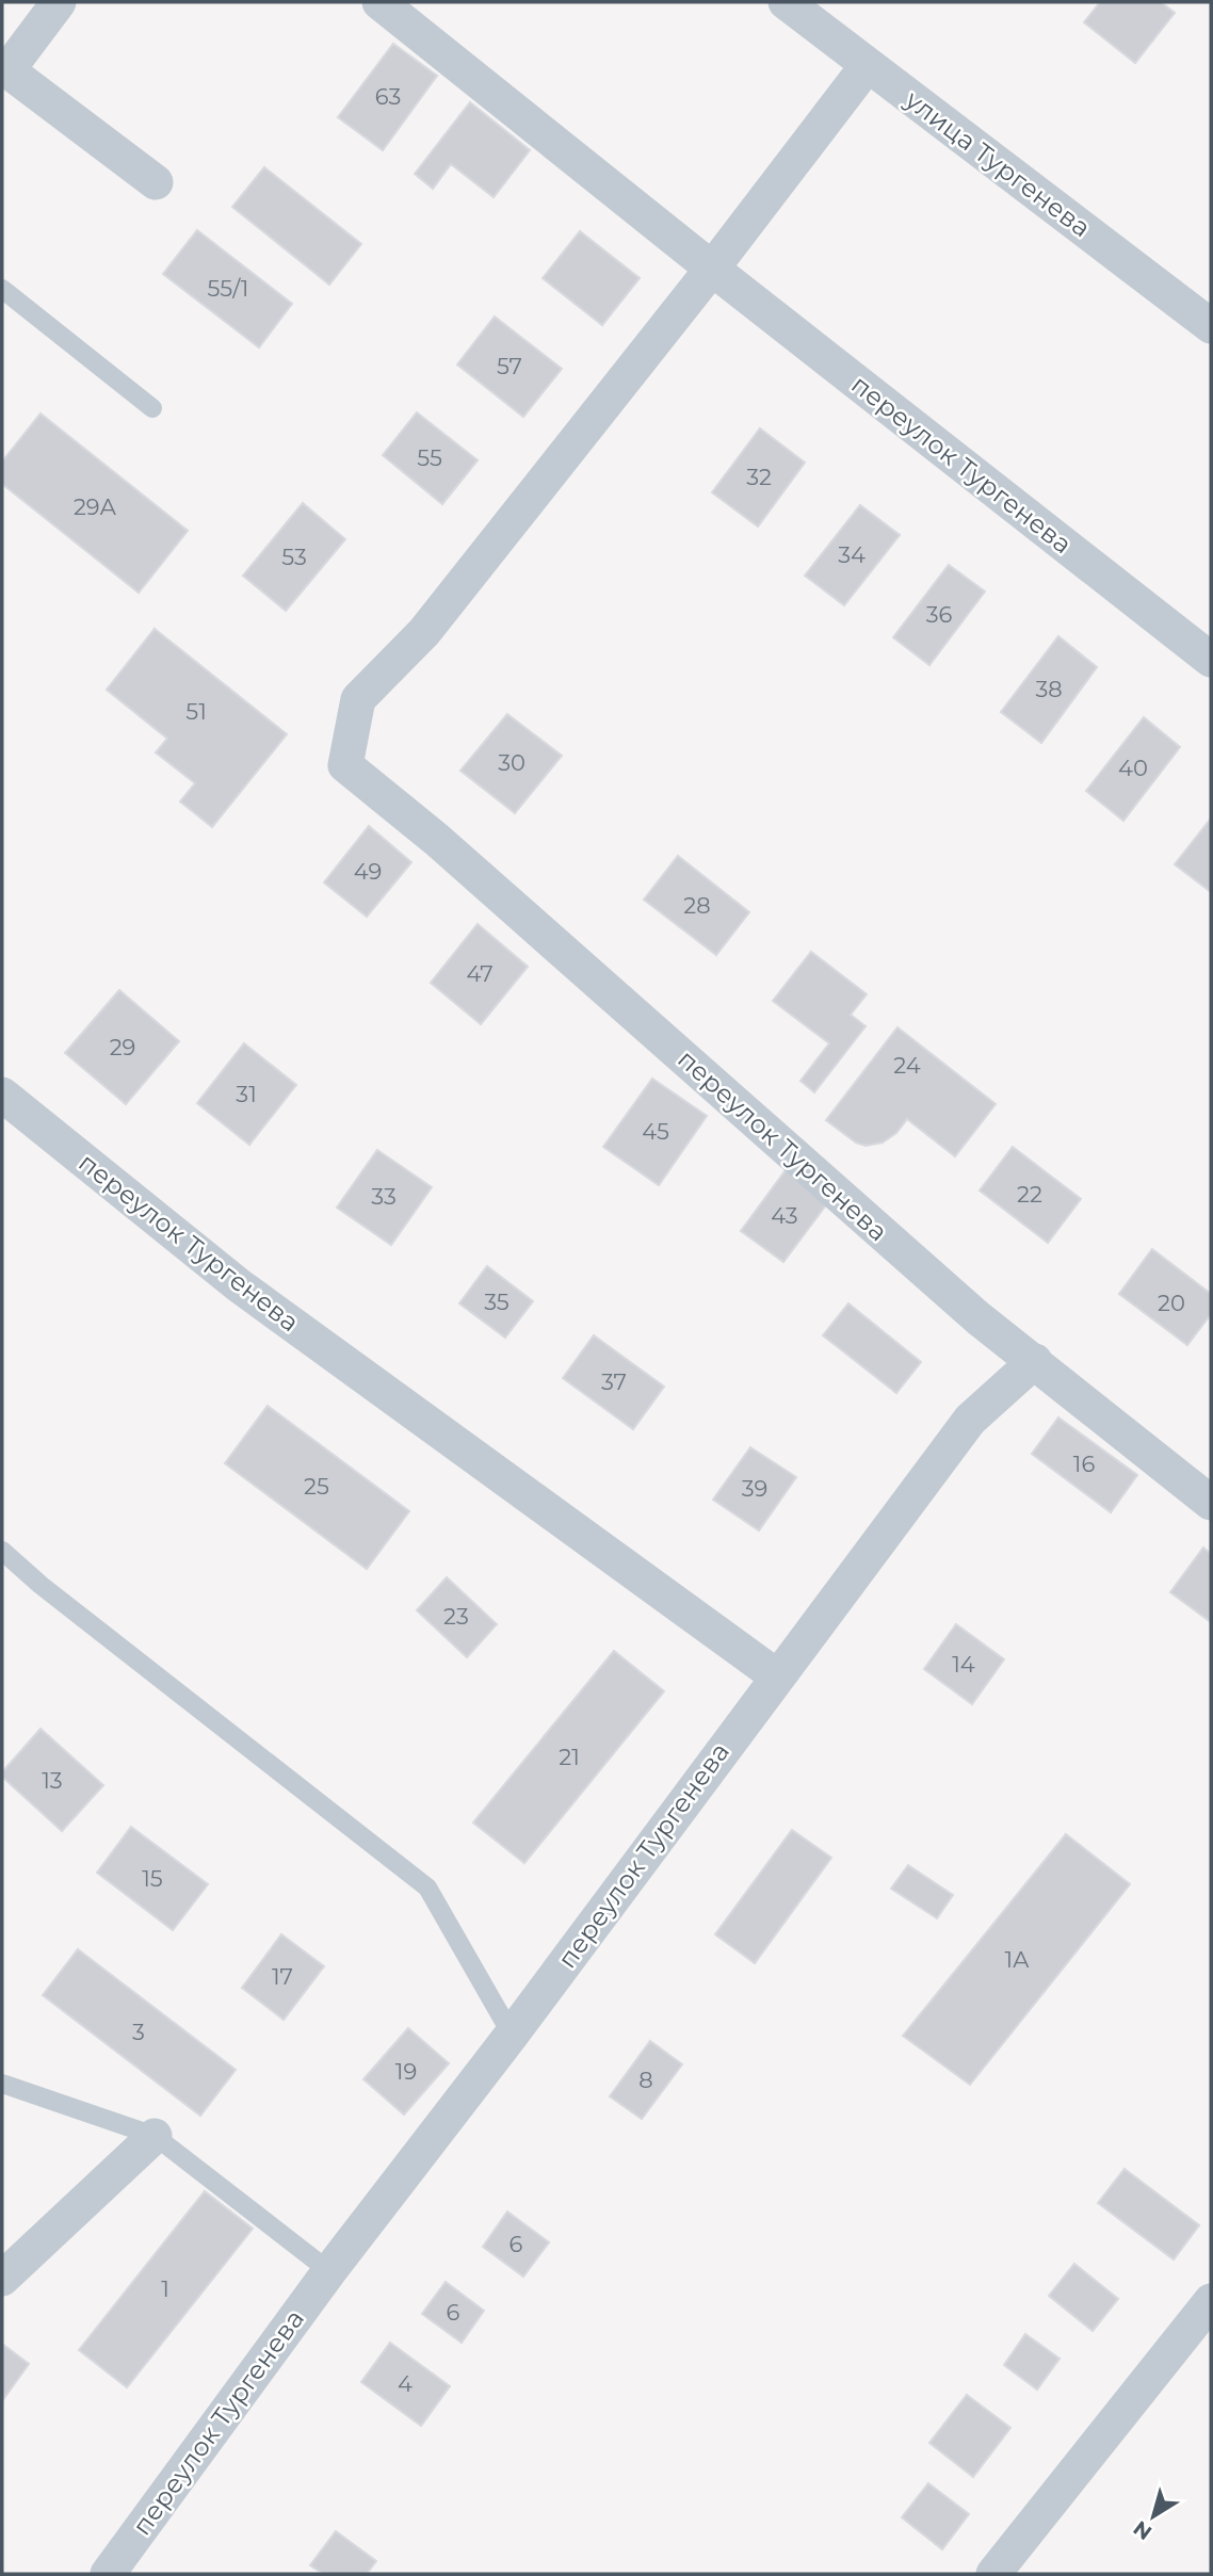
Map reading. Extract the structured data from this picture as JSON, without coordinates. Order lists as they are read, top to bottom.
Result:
{
  "streets": {
    "street": ["улица Тургенева", "переулок Тургенева"]
  },
  "house_numbers": [
    "63",
    "55/1",
    "57",
    "55",
    "32",
    "29А",
    "34",
    "53",
    "36",
    "38",
    "51",
    "30",
    "40",
    "49",
    "28",
    "47",
    "29",
    "24",
    "31",
    "45",
    "22",
    "33",
    "43",
    "35",
    "20",
    "37",
    "16",
    "25",
    "39",
    "23",
    "14",
    "21",
    "13",
    "15",
    "1А",
    "17",
    "3",
    "19",
    "8",
    "6",
    "1",
    "6",
    "4"
  ],
  "north": "bottom left"
}
